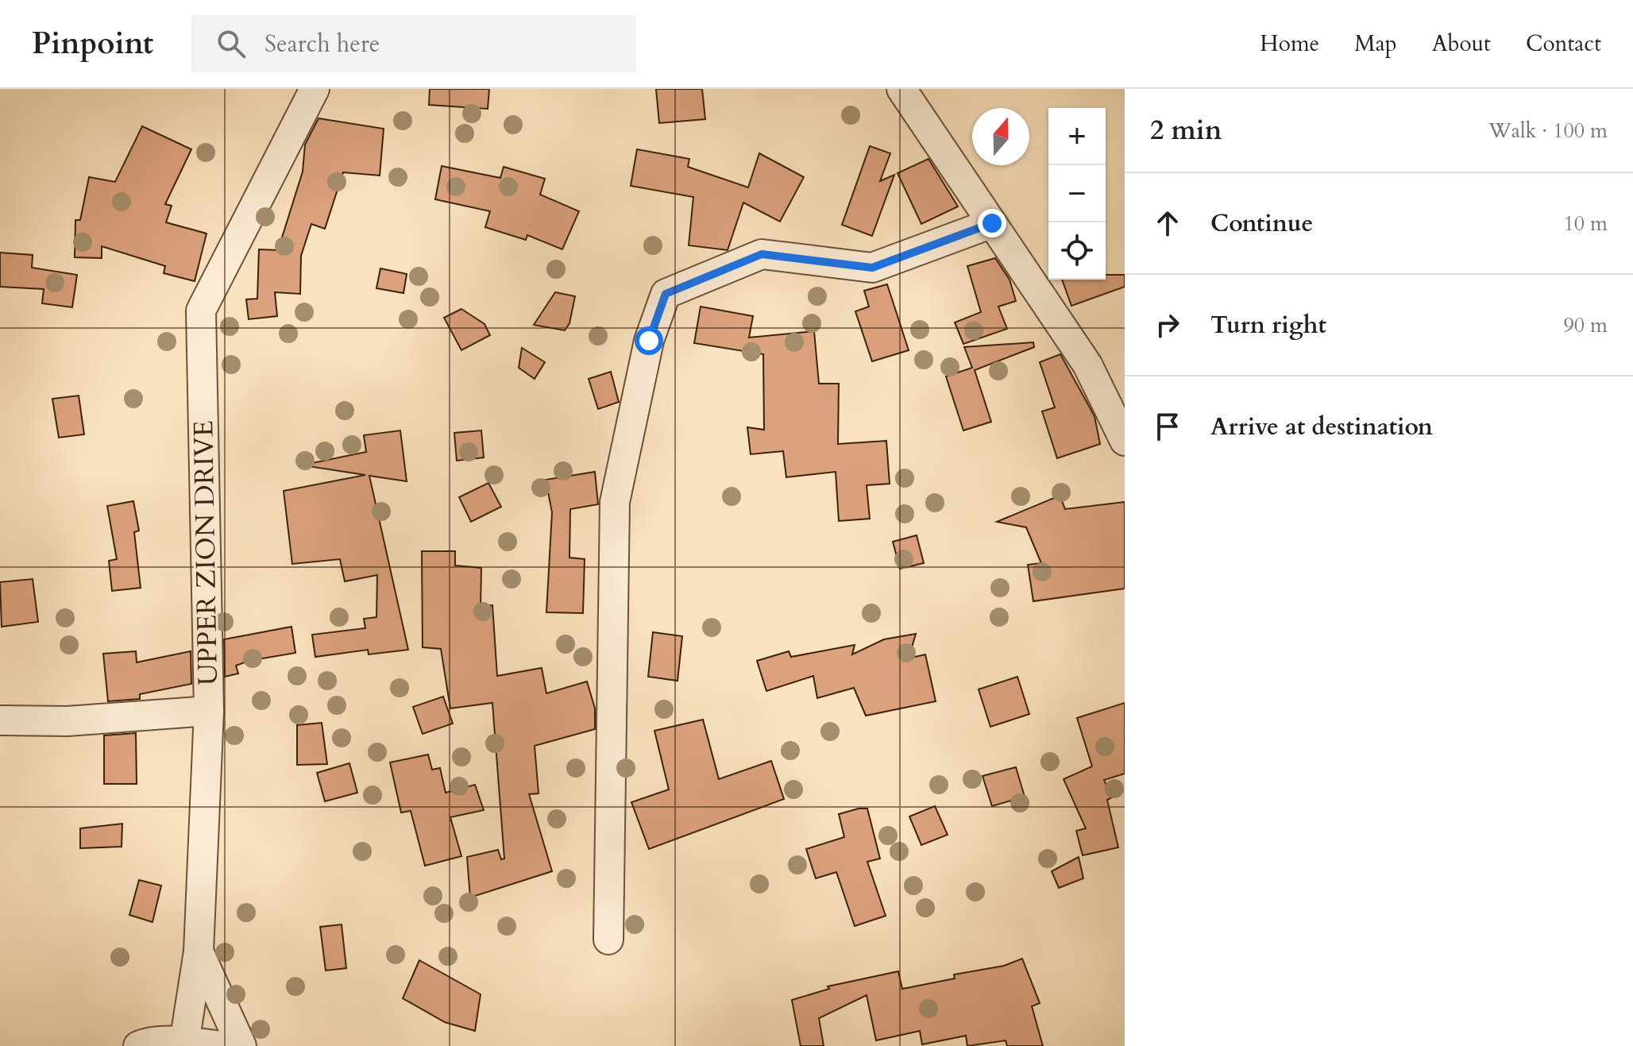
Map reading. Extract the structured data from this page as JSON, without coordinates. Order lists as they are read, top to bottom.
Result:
{
  "streets": {
    "street": ["UPPER ZION DRIVE"]
  },
  "north": "top",
  "page": {
    "header": "Pinpoint",
    "search": "Search here",
    "nav": [
      "Home",
      "Map",
      "About",
      "Contact"
    ],
    "heading": ["2 min", "Walk · 100 m"],
    "map_buttons": ["+", "−"],
    "list": [
      ["Continue", "10 m"],
      ["Turn right", "90 m"],
      "Arrive at destination"
    ]
  }
}
